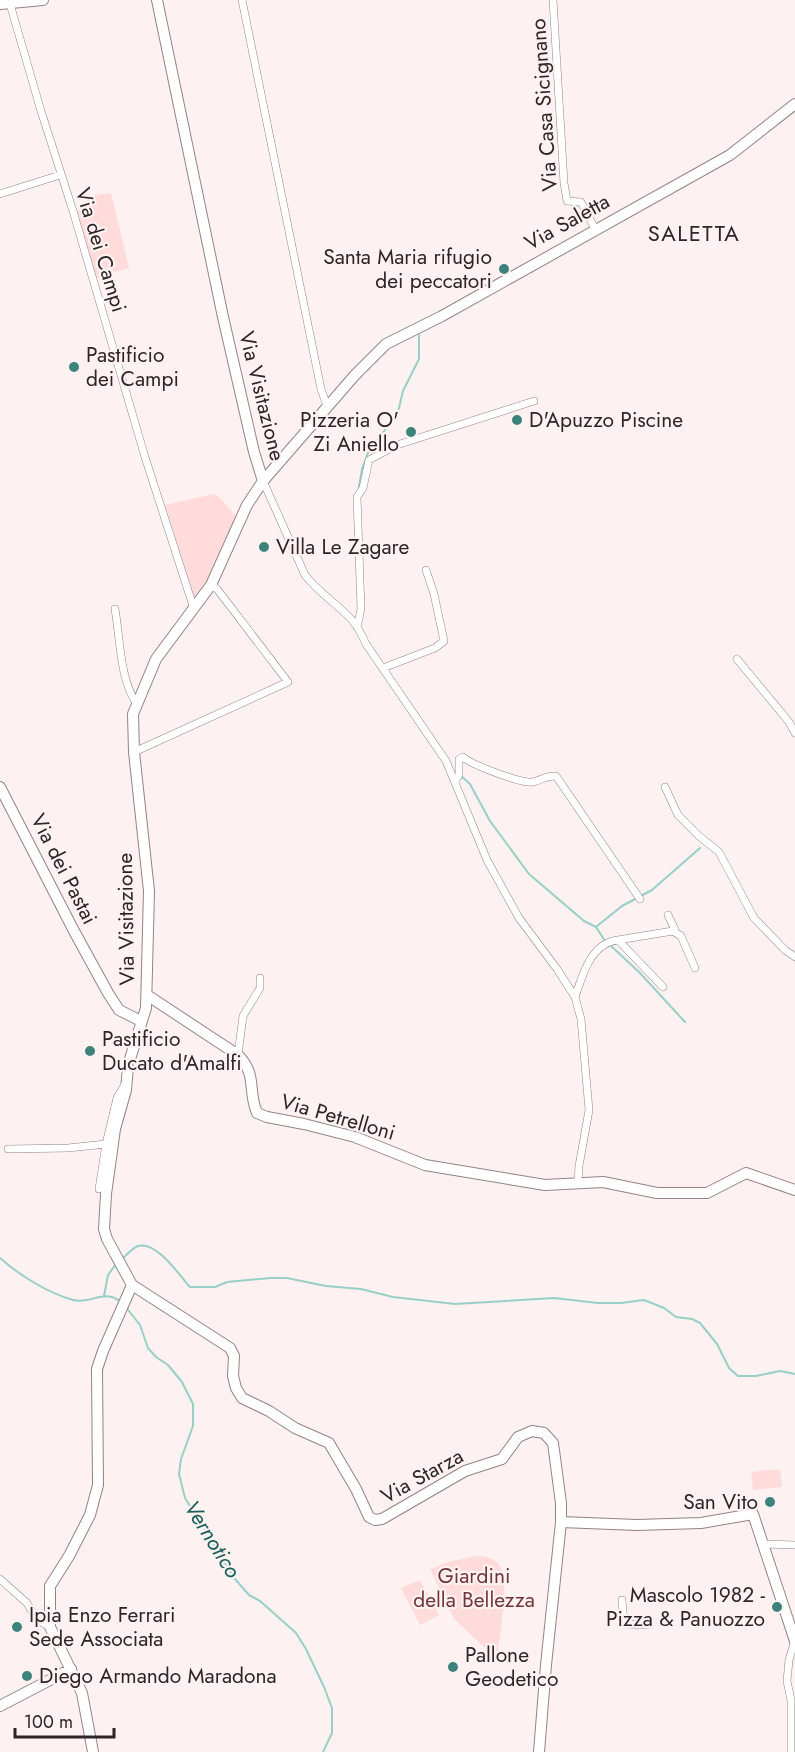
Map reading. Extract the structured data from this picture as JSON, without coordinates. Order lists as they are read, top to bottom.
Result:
{
  "streets": {
    "street": [
      "Via Casa Sicignano",
      "Via Saletta",
      "Via dei Campi",
      "Via Visitazione",
      "Via dei Pastai",
      "Via Petrelloni",
      "Via Starza"
    ]
  },
  "crossings": [
    ["Via Casa Sicignano", "Via Saletta"],
    ["Via Saletta", "Via Visitazione"],
    ["Via dei Campi", "Via Visitazione"],
    ["Via Visitazione", "Via dei Pastai"],
    ["Via Visitazione", "Via Starza"]
  ],
  "districts": ["SALETTA"],
  "water": ["Vernotico"],
  "parks": ["Giardini della Bellezza"],
  "places": [
    "Santa Maria rifugio dei peccatori",
    "Pastificio dei Campi",
    "D'Apuzzo Piscine",
    "Pizzeria O' Zi Aniello",
    "Villa Le Zagare",
    "Pastificio Ducato d'Amalfi",
    "San Vito",
    "Mascolo 1982 - Pizza & Panuozzo",
    "Ipia Enzo Ferrari Sede Associata",
    "Pallone Geodetico",
    "Diego Armando Maradona"
  ],
  "scale_bar": "100 m"
}
